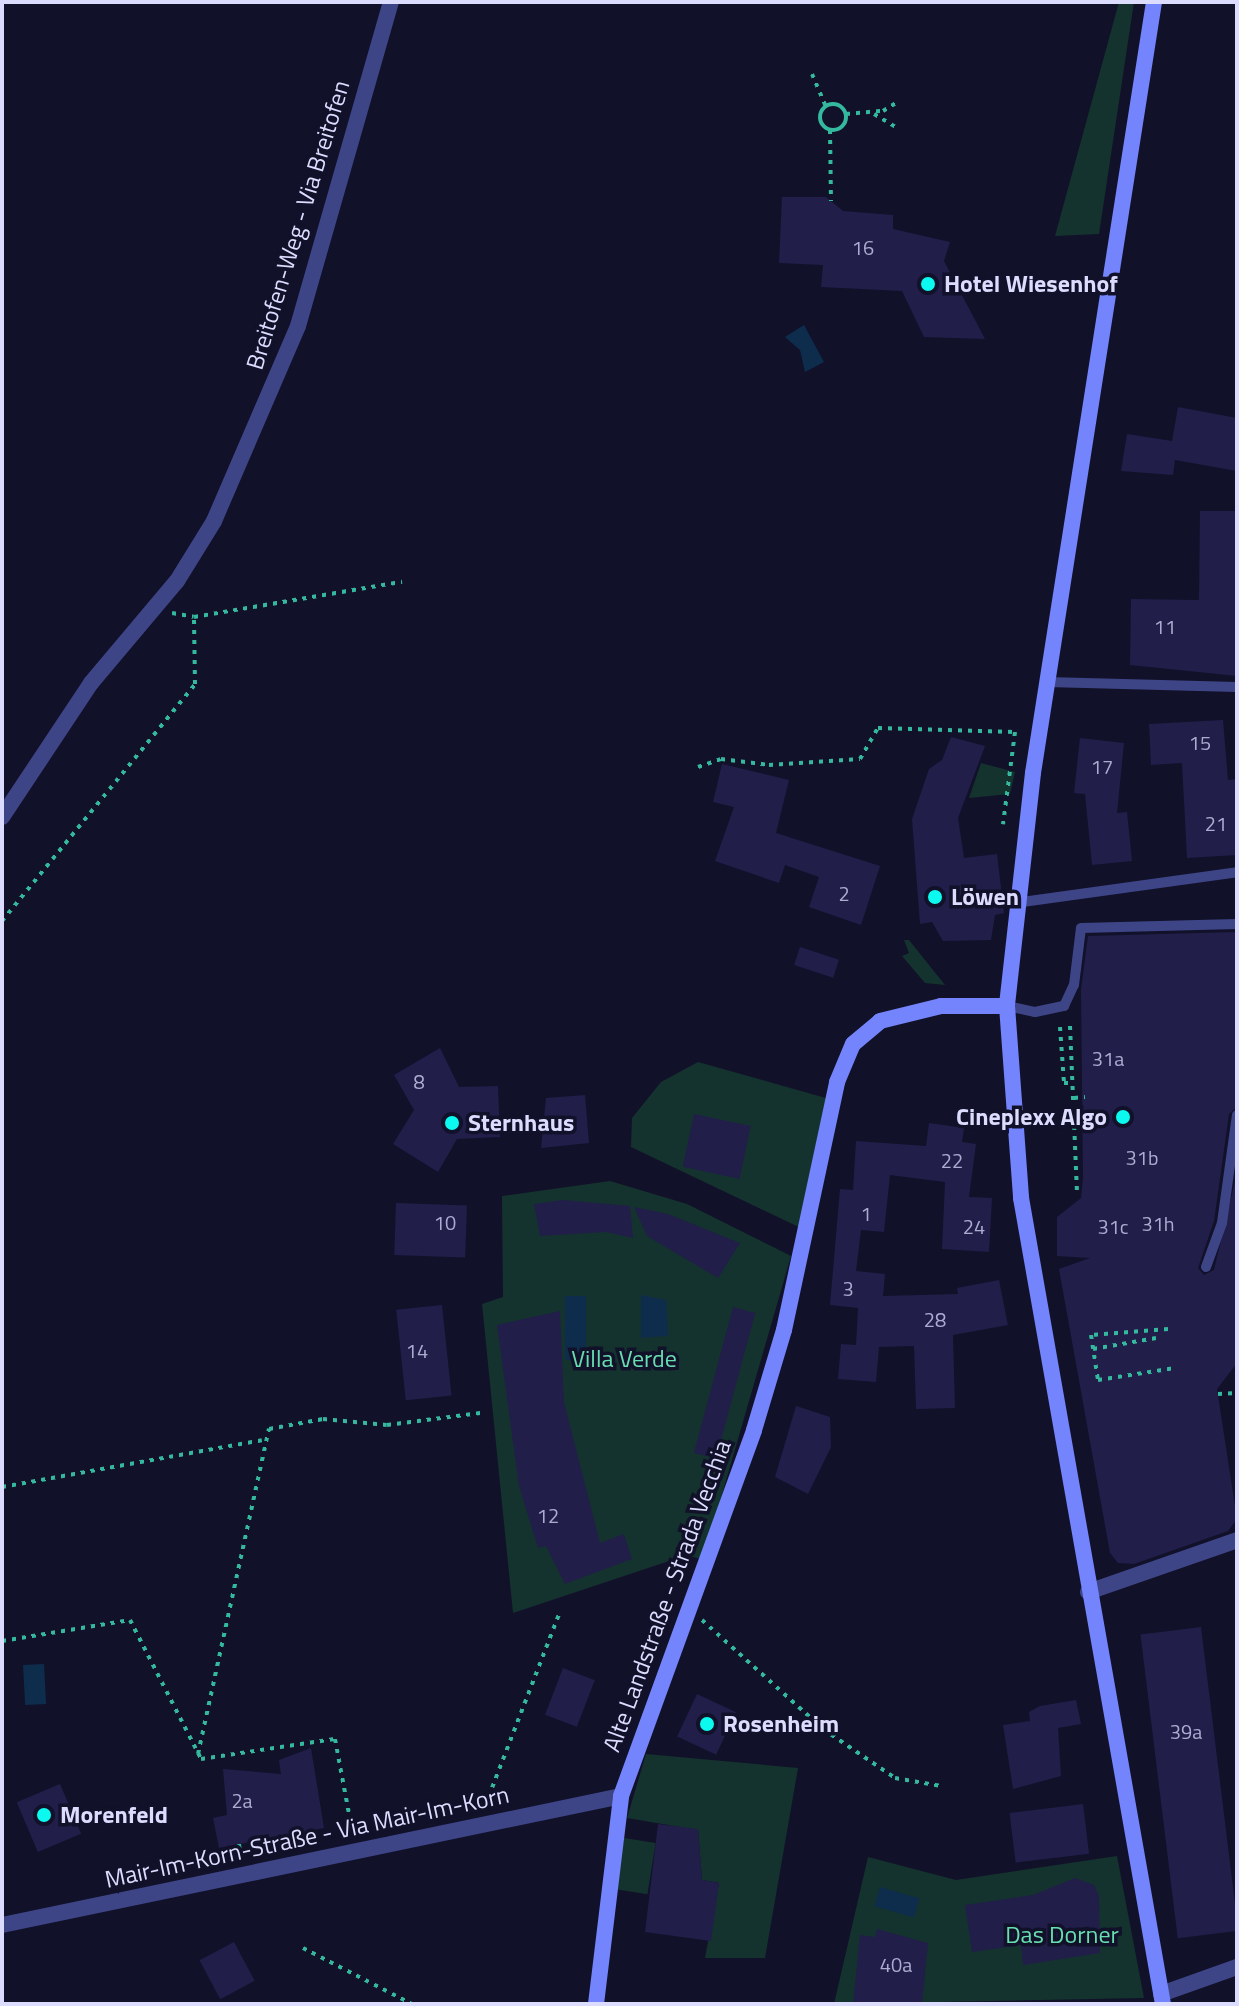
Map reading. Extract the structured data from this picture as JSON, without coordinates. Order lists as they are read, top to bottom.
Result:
{
  "streets": {
    "main road": ["Alte Landstraße - Strada Vecchia"],
    "street": ["Breitofen-Weg - Via Breitofen", "Mair-Im-Korn-Straße - Via Mair-Im-Korn"]
  },
  "crossings": [
    ["Alte Landstraße - Strada Vecchia", "Mair-Im-Korn-Straße - Via Mair-Im-Korn"]
  ],
  "parks": ["Villa Verde", "Das Dorner"],
  "places": [
    "Hotel Wiesenhof",
    "Löwen",
    "Cineplexx Algo",
    "Sternhaus",
    "Rosenheim",
    "Morenfeld"
  ],
  "house_numbers": [
    "16",
    "11",
    "15",
    "17",
    "21",
    "2",
    "31a",
    "8",
    "31b",
    "22",
    "1",
    "10",
    "31h",
    "24",
    "31c",
    "3",
    "28",
    "14",
    "12",
    "39a",
    "2a",
    "40a"
  ]
}
